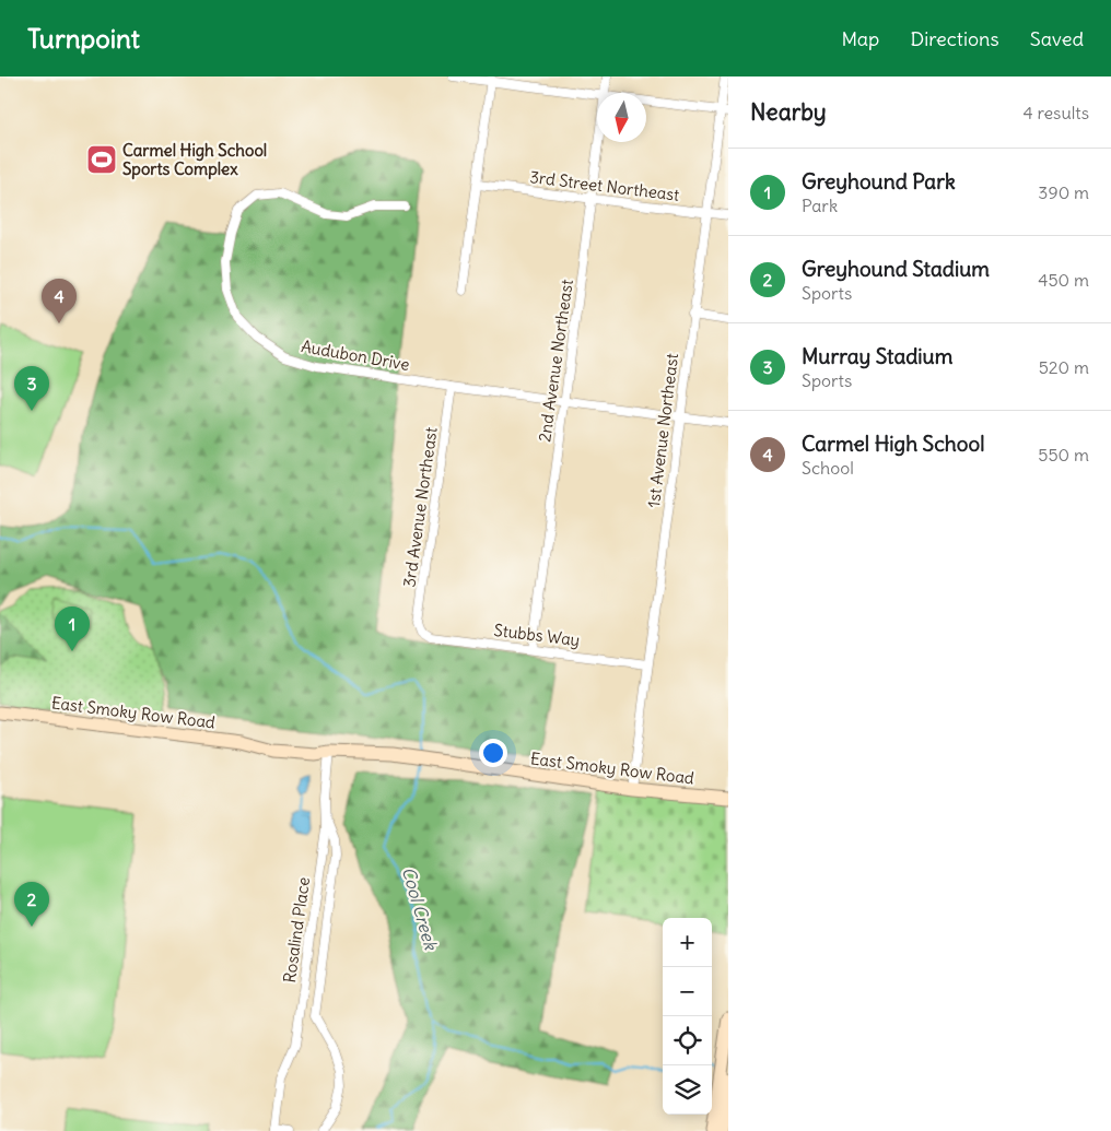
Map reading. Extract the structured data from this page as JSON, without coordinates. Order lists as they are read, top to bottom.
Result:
{
  "streets": {
    "street": [
      "3rd Street Northeast",
      "Audubon Drive",
      "2nd Avenue Northeast",
      "1st Avenue Northeast",
      "3rd Avenue Northeast",
      "Stubbs Way",
      "East Smoky Row Road",
      "Rosalind Place"
    ]
  },
  "crossings": [
    ["3rd Street Northeast", "2nd Avenue Northeast"],
    ["3rd Street Northeast", "1st Avenue Northeast"],
    ["Audubon Drive", "2nd Avenue Northeast"],
    ["Audubon Drive", "1st Avenue Northeast"],
    ["Audubon Drive", "3rd Avenue Northeast"],
    ["2nd Avenue Northeast", "Stubbs Way"],
    ["1st Avenue Northeast", "Stubbs Way"],
    ["1st Avenue Northeast", "East Smoky Row Road"],
    ["3rd Avenue Northeast", "Stubbs Way"],
    ["East Smoky Row Road", "Rosalind Place"]
  ],
  "water": ["Cool Creek"],
  "places": {
    "sports": ["Carmel High School Sports Complex"]
  },
  "north": "bottom",
  "page": {
    "header": "Turnpoint",
    "nav": ["Map", "Directions", "Saved"],
    "heading": ["Nearby", "4 results"],
    "list": [
      {
        "mark": "1",
        "name": "Greyhound Park",
        "note": "Park",
        "value": "390 m"
      },
      {
        "mark": "2",
        "name": "Greyhound Stadium",
        "note": "Sports",
        "value": "450 m"
      },
      {
        "mark": "3",
        "name": "Murray Stadium",
        "note": "Sports",
        "value": "520 m"
      },
      {
        "mark": "4",
        "name": "Carmel High School",
        "note": "School",
        "value": "550 m"
      }
    ],
    "pins": [
      "4",
      "3",
      "1",
      "2"
    ],
    "map_buttons": ["+", "−"]
  }
}
